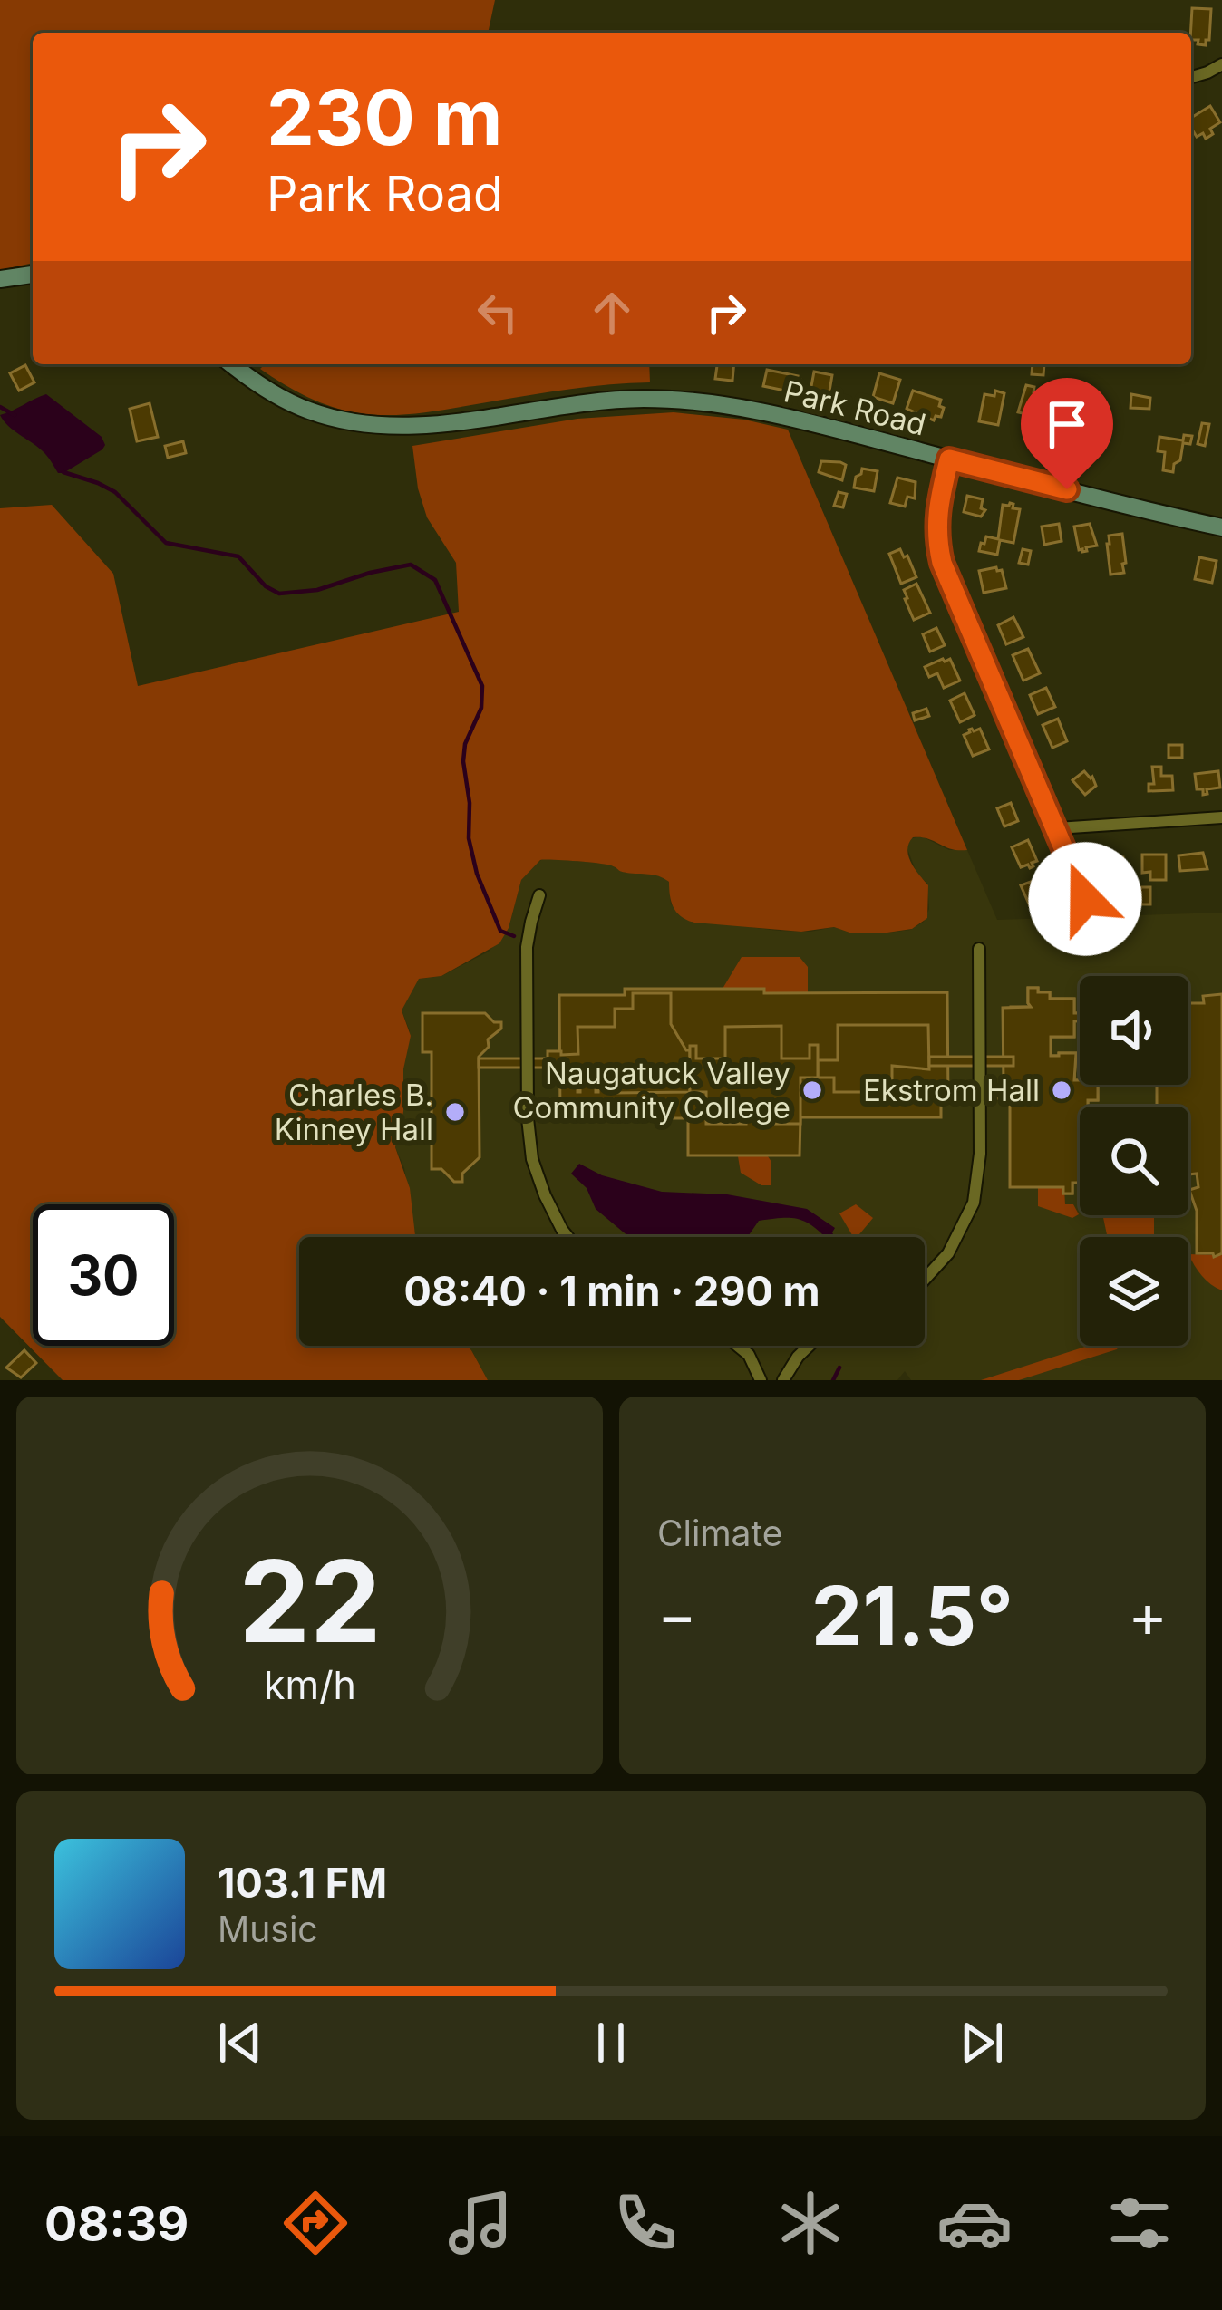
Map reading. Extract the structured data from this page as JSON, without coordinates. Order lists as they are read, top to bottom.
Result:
{
  "streets": {
    "main road": ["Park Road"]
  },
  "places": ["Naugatuck Valley Community College", "Ekstrom Hall", "Charles B. Kinney Hall"],
  "page": {
    "turn": ["230 m", "Park Road"],
    "limit": "30",
    "trip": "08:40 · 1 min · 290 m",
    "tile": "Climate",
    "heat": ["−", "21.5°", "+"],
    "song": ["103.1 FM", "Music"],
    "tabs": "08:39",
    "gauge": ["22", "km/h"]
  }
}
